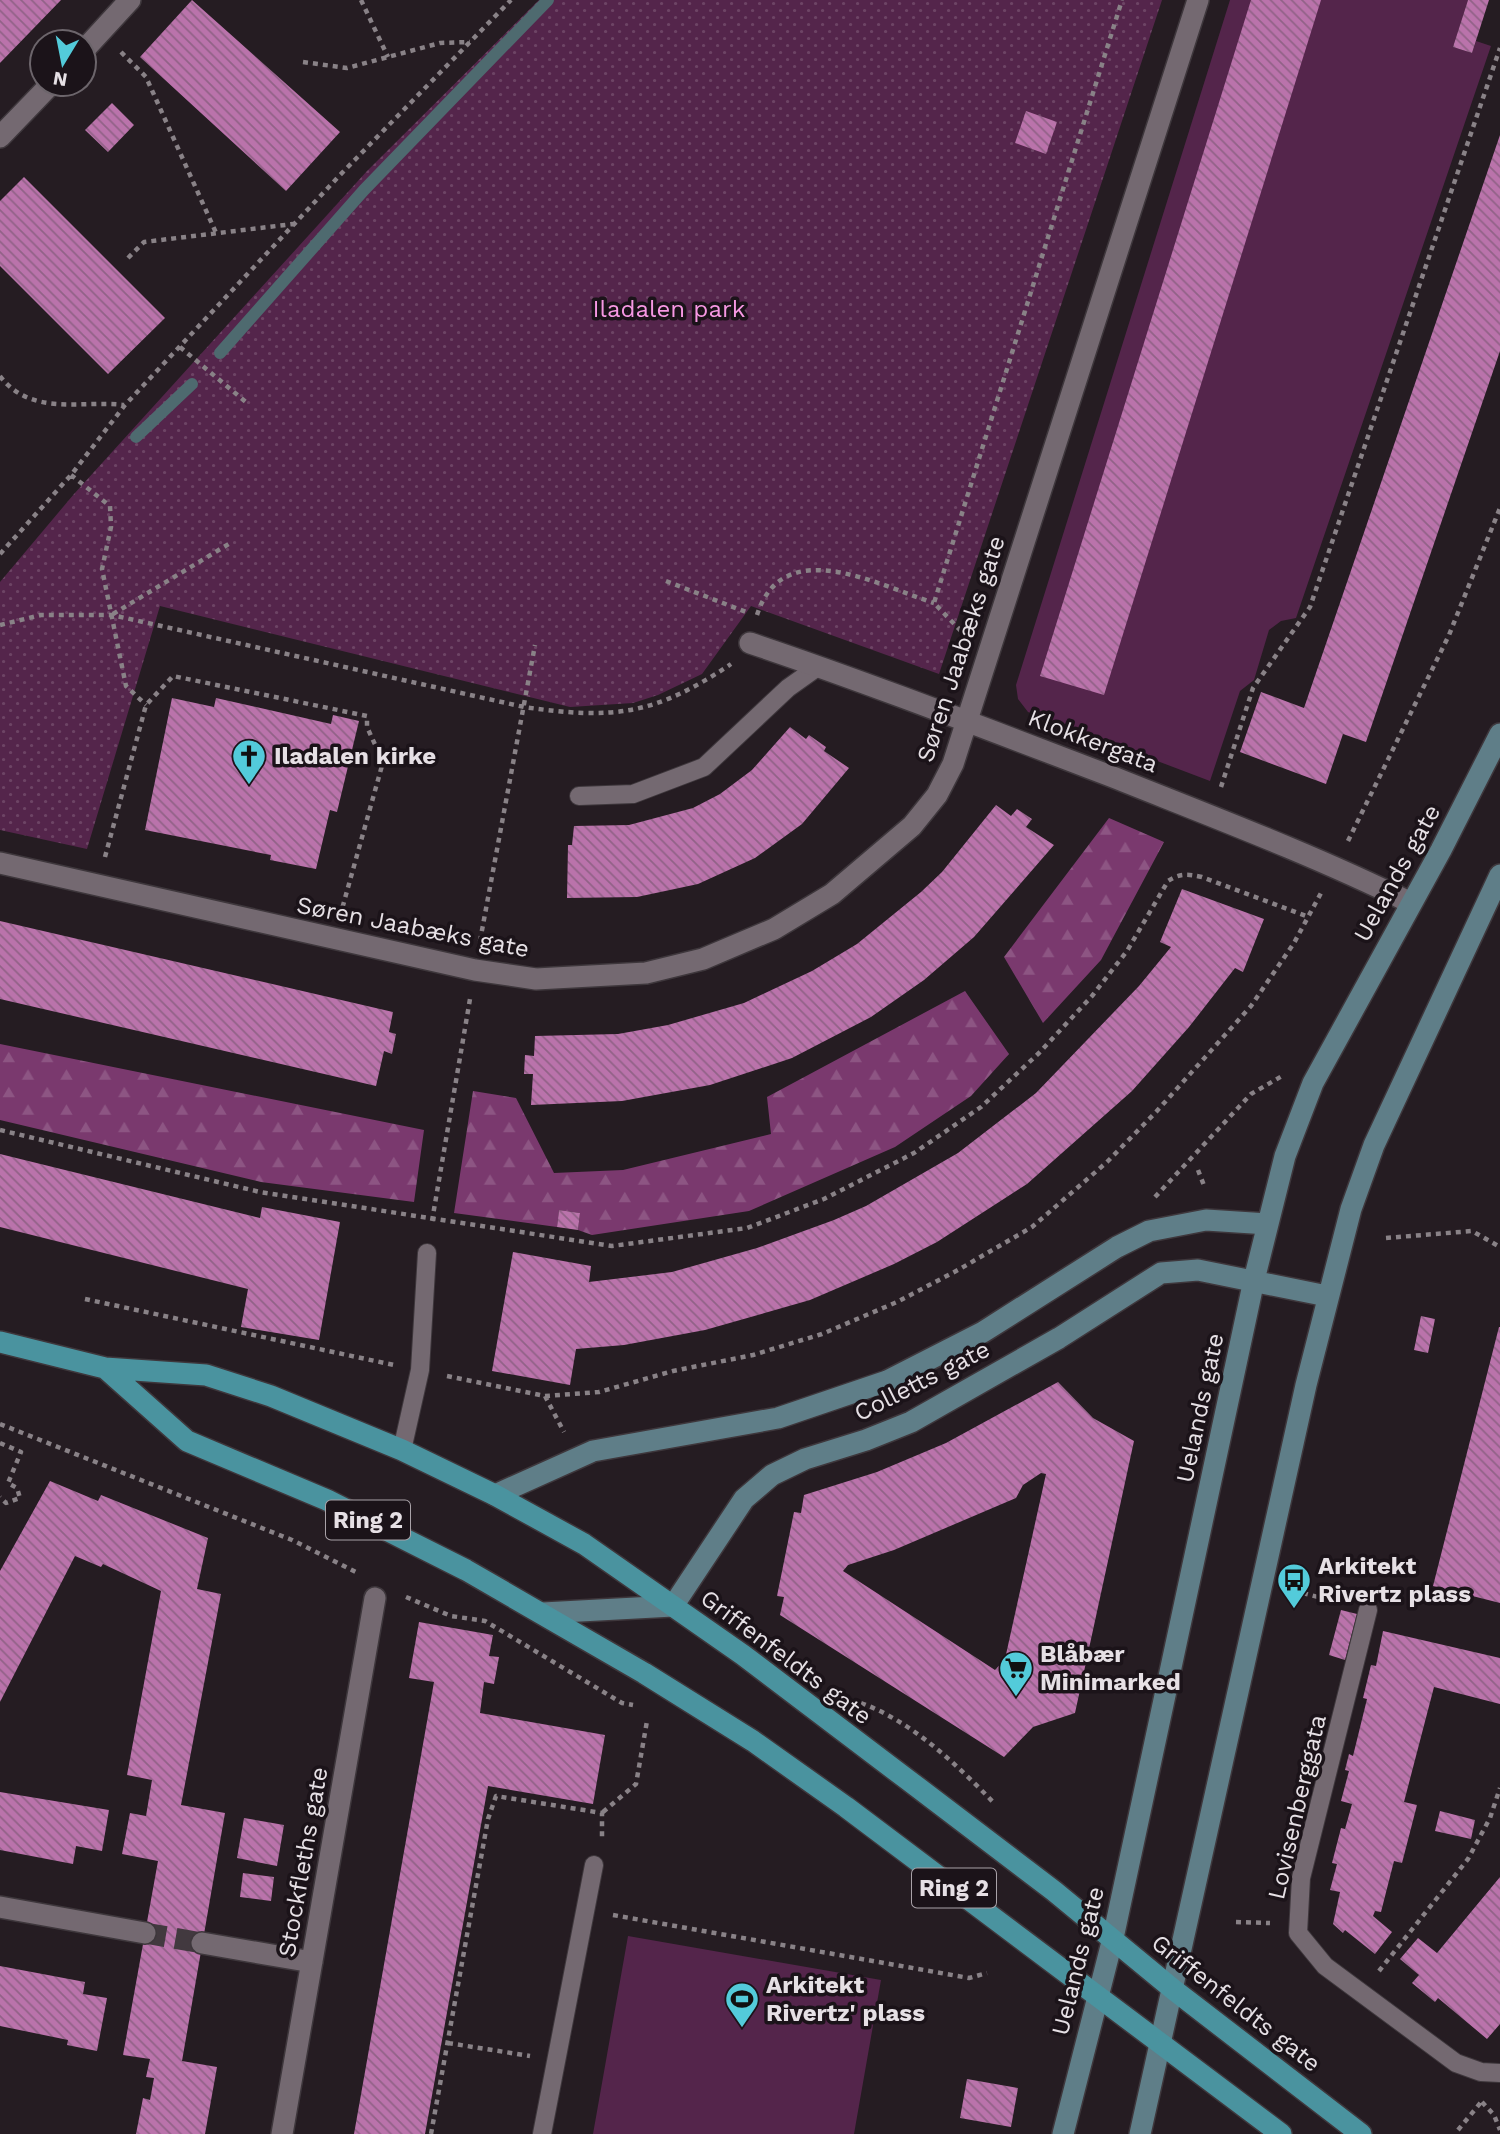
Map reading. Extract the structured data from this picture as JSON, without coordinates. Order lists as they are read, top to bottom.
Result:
{
  "streets": {
    "main road": [
      "Uelands gate",
      "Colletts gate",
      "Ring 2",
      "Griffenfeldts gate"
    ],
    "street": ["Søren Jaabæks gate", "Klokkergata", "Stockfleths gate"],
    "lane": ["Lovisenberggata"]
  },
  "crossings": [
    ["Søren Jaabæks gate", "Klokkergata"],
    ["Klokkergata", "Uelands gate"],
    ["Uelands gate", "Colletts gate"],
    ["Uelands gate", "Griffenfeldts gate"],
    ["Colletts gate", "Griffenfeldts gate"]
  ],
  "parks": ["Iladalen park"],
  "places": {
    "church": ["Iladalen kirke"],
    "bus stop": ["Arkitekt Rivertz plass"],
    "supermarket": ["Blåbær Minimarked"],
    "sports": ["Arkitekt Rivertz' plass"]
  },
  "north": "bottom"
}
